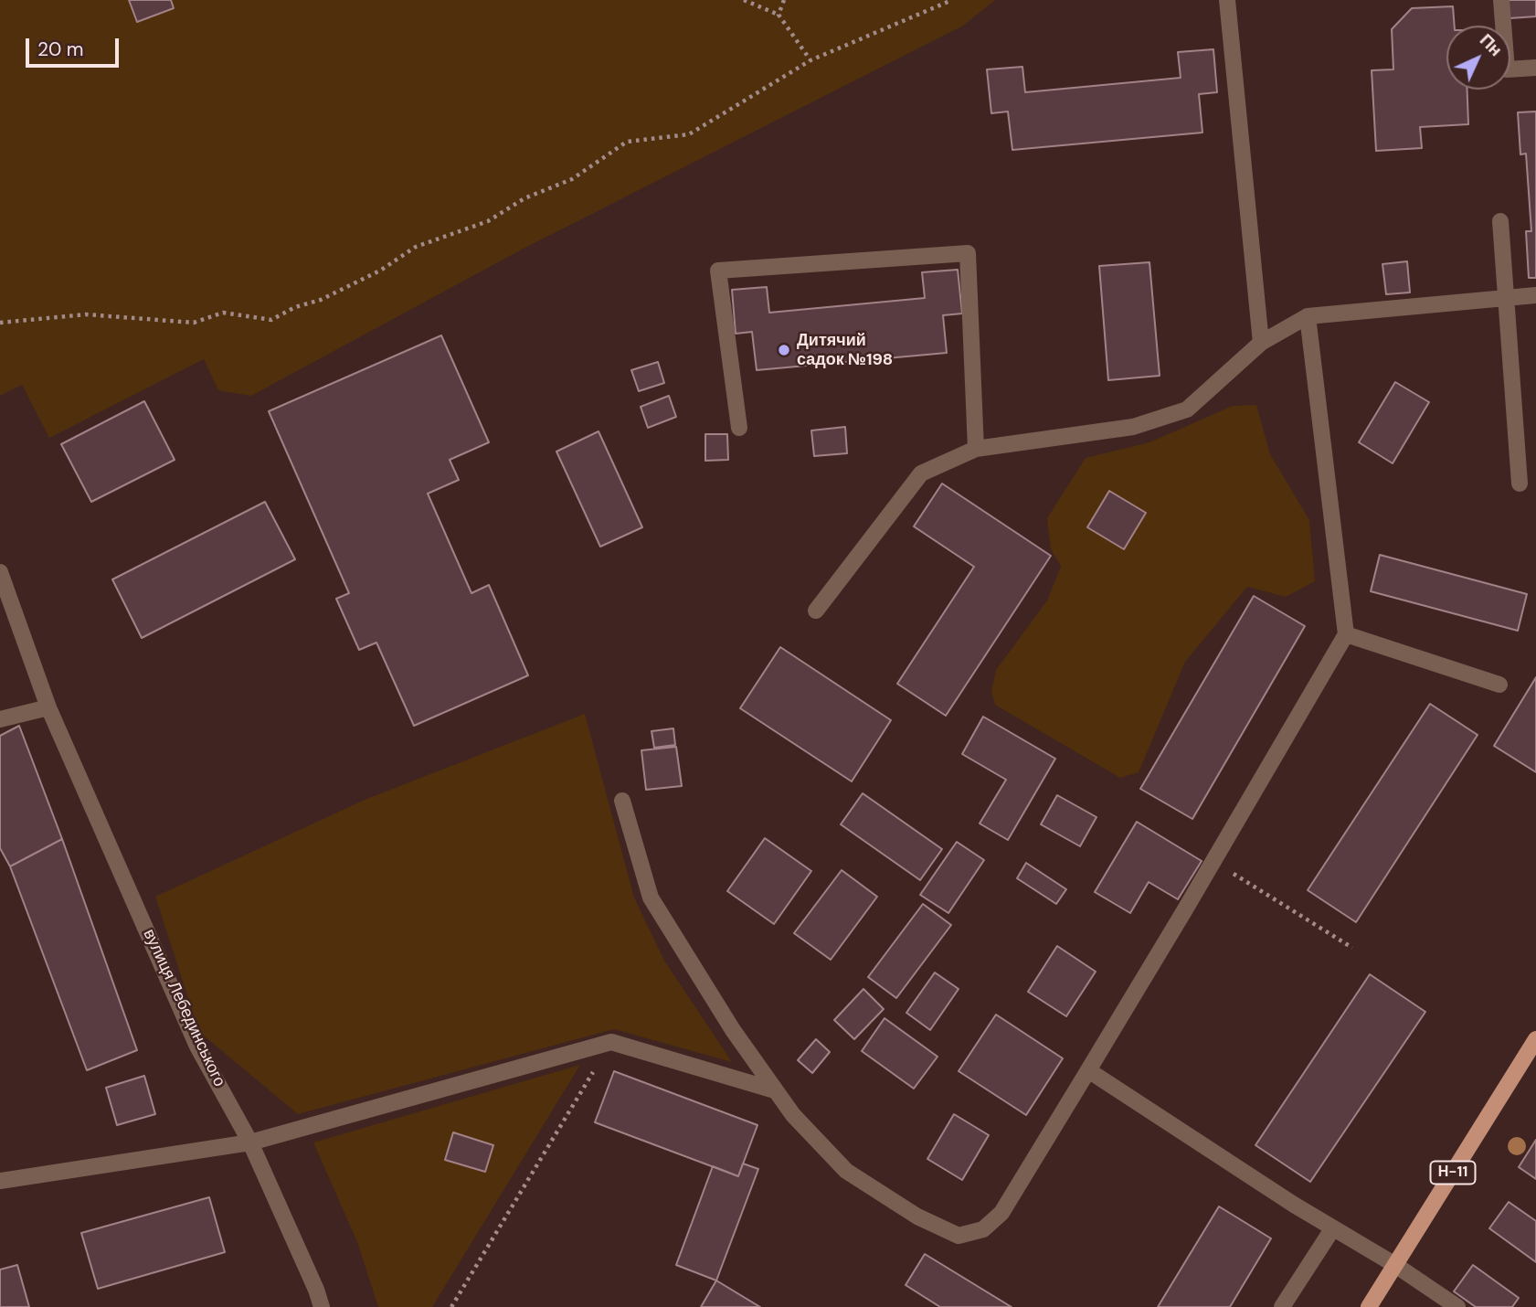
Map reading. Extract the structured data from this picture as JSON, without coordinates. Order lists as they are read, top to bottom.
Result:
{
  "streets": {
    "main road": ["Н-11"],
    "street": ["вулиця Лебединського"]
  },
  "places": ["Дитячий садок №198"],
  "scale_bar": "20 m",
  "north": "top right"
}
